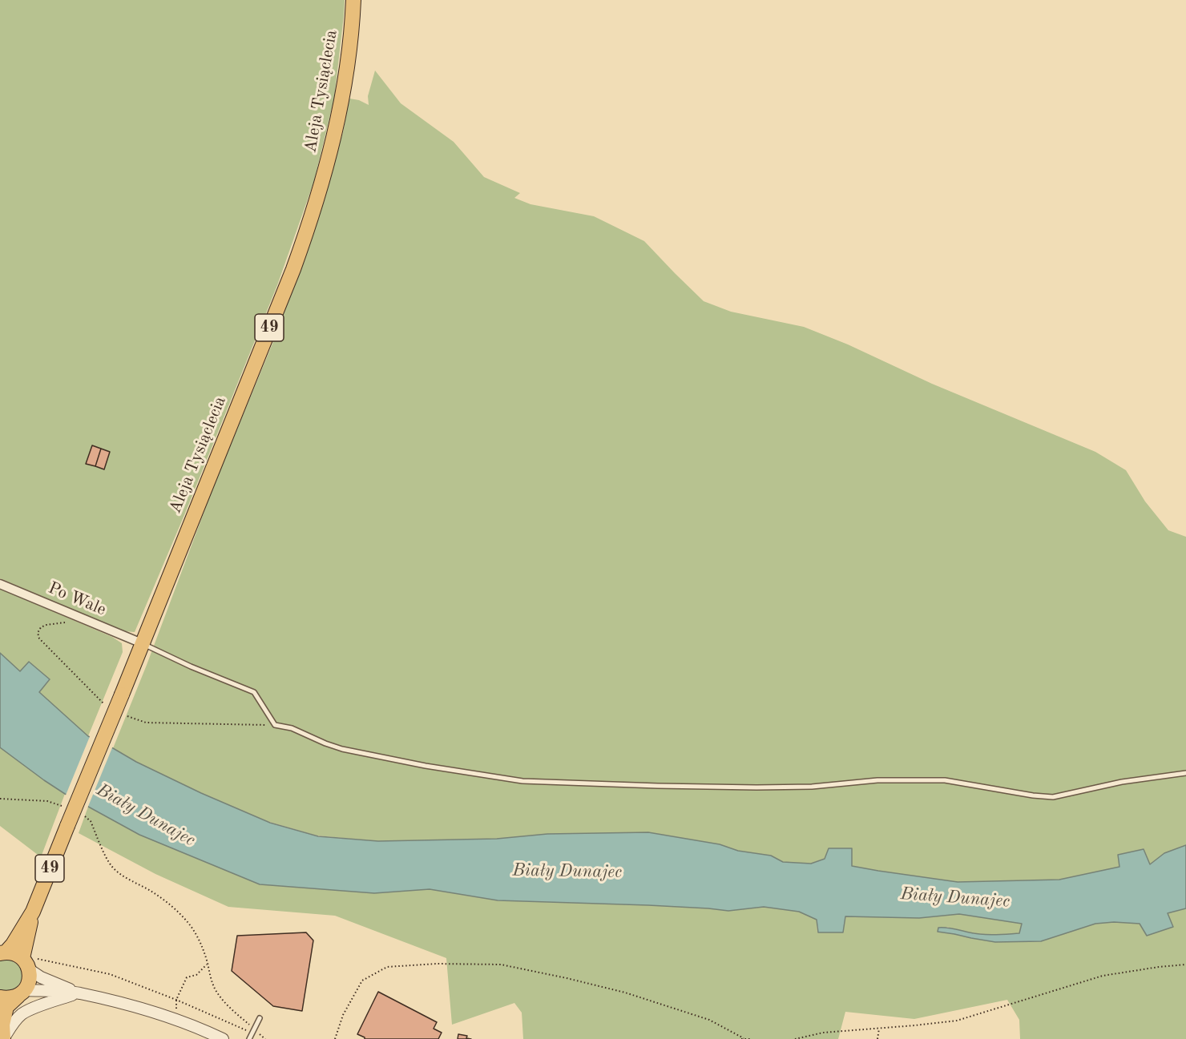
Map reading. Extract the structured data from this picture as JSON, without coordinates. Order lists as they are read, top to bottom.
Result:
{
  "streets": {
    "main road": ["Aleja Tysiąclecia", "49"],
    "street": ["Po Wale"]
  },
  "crossings": [
    ["Aleja Tysiąclecia", "49"],
    ["Aleja Tysiąclecia", "Po Wale"]
  ],
  "water": ["Biały Dunajec"]
}
